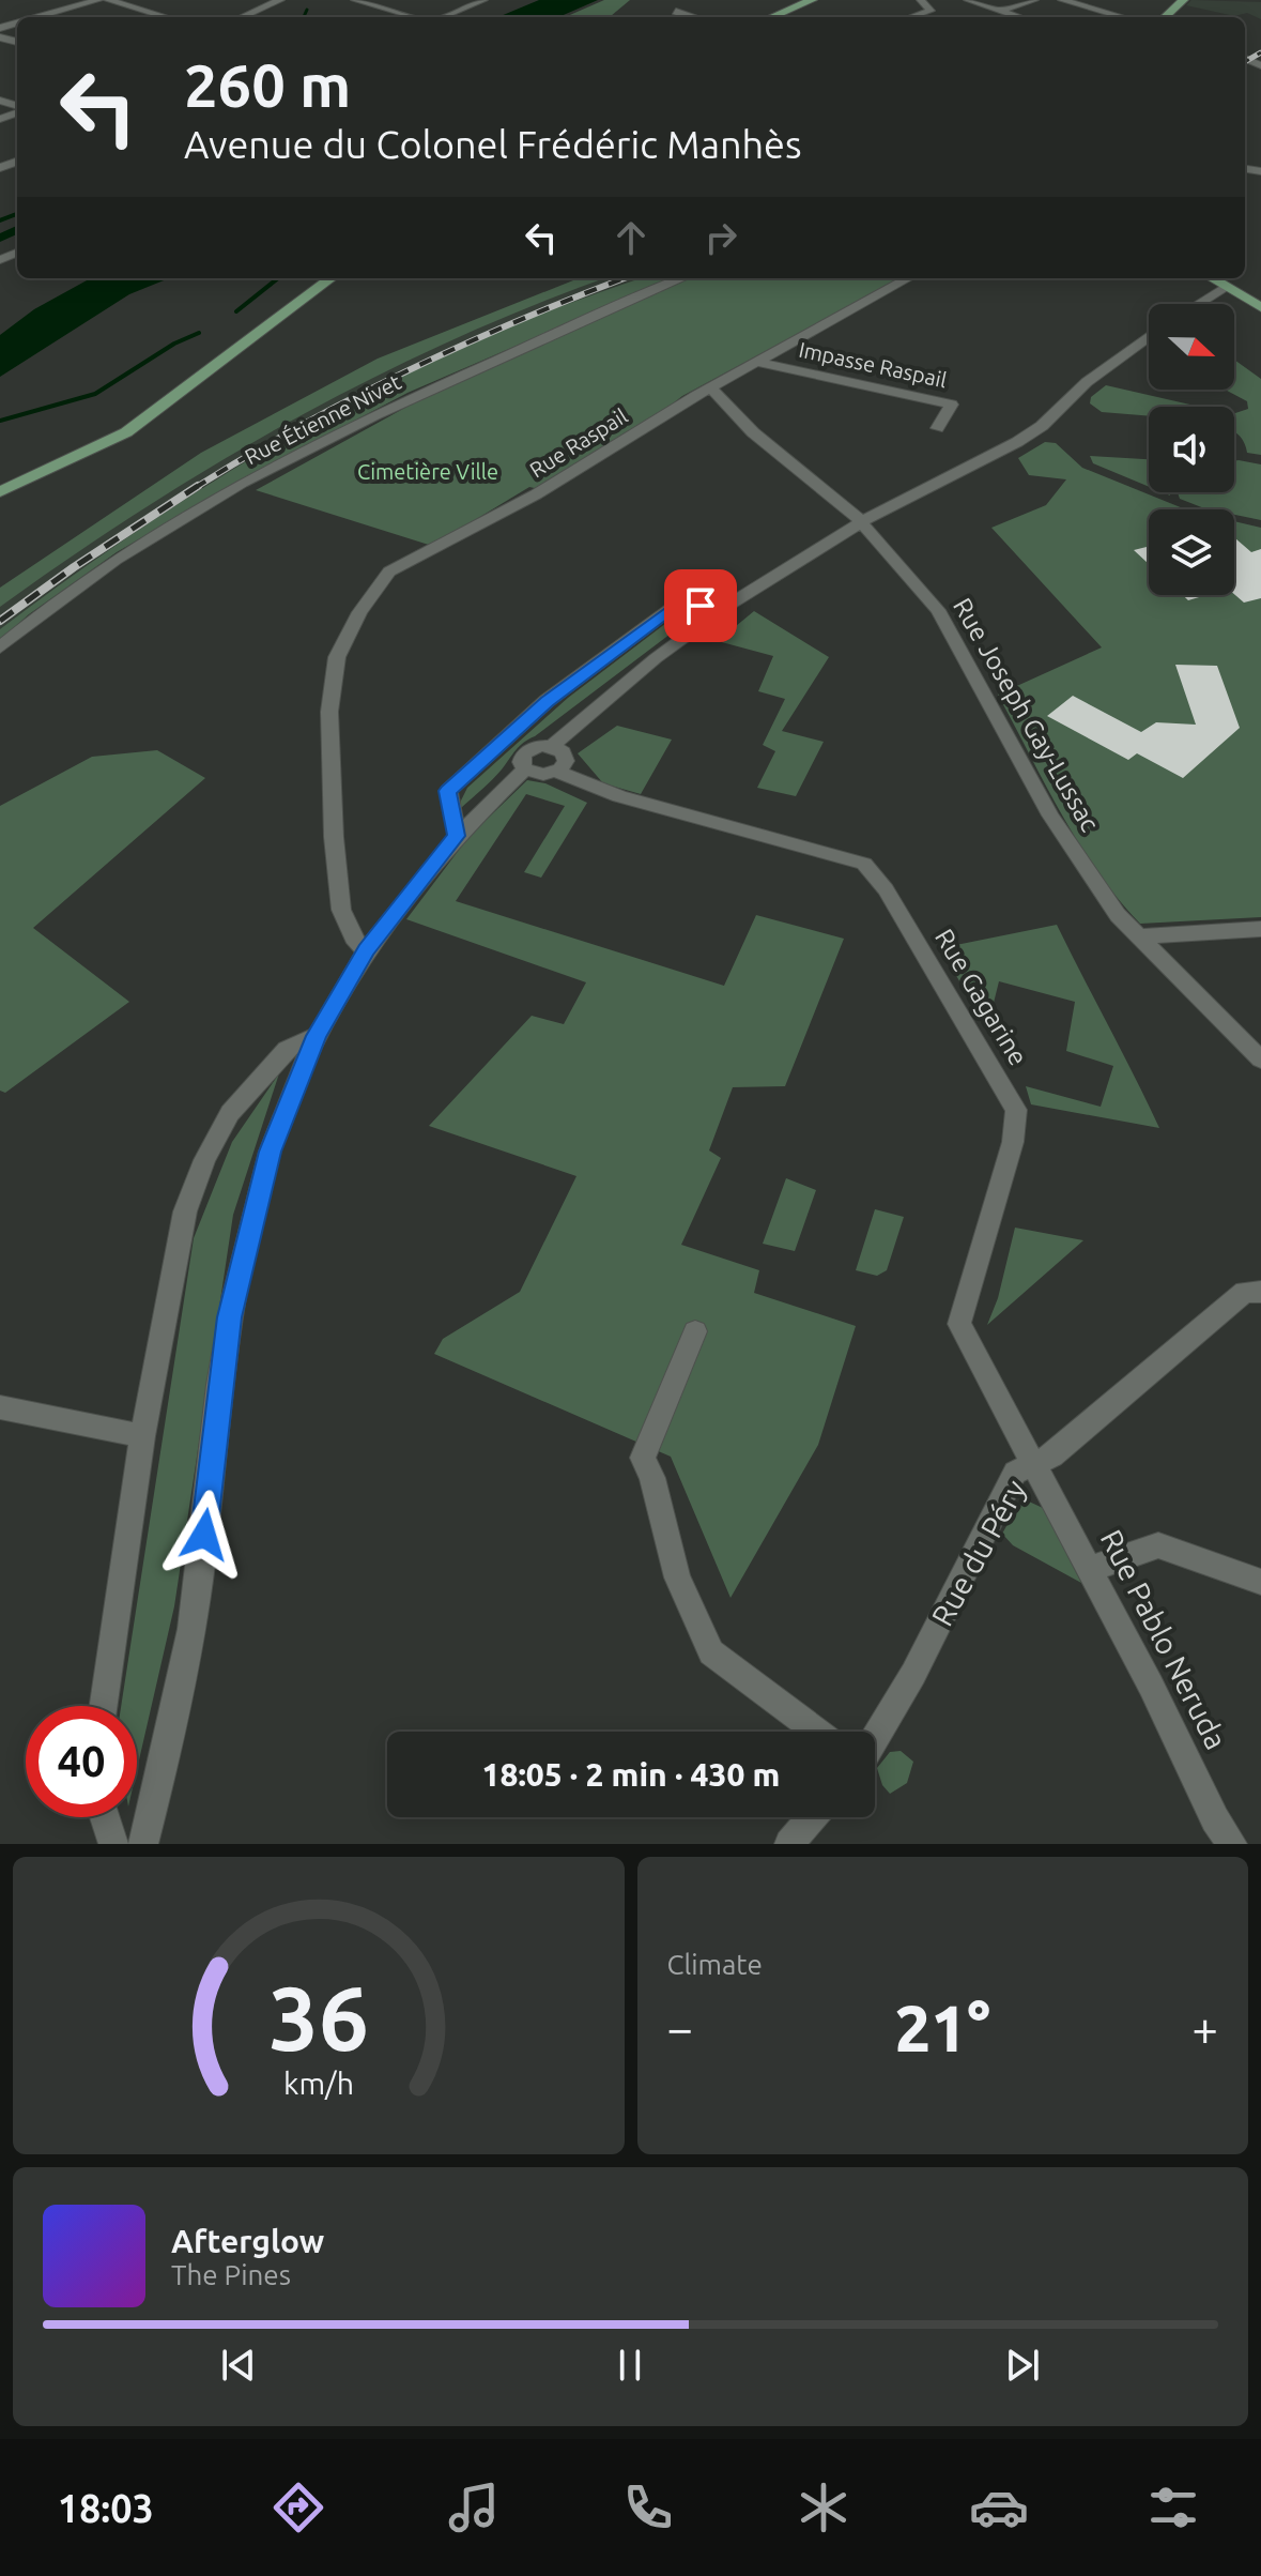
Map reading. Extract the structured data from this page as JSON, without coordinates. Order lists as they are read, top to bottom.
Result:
{
  "streets": {
    "street": [
      "Impasse Raspail",
      "Rue Étienne Nivet",
      "Rue Raspail",
      "Rue Joseph Gay-Lussac",
      "Rue Gagarine",
      "Rue du Péry",
      "Rue Pablo Neruda"
    ]
  },
  "crossings": [
    ["Impasse Raspail", "Rue Raspail"],
    ["Rue Raspail", "Rue Joseph Gay-Lussac"],
    ["Rue Gagarine", "Rue du Péry"],
    ["Rue Gagarine", "Rue Pablo Neruda"],
    ["Rue du Péry", "Rue Pablo Neruda"]
  ],
  "parks": ["Cimetière Ville"],
  "north": "right",
  "page": {
    "turn": ["260 m", "Avenue du Colonel Frédéric Manhès"],
    "limit": "40",
    "trip": "18:05 · 2 min · 430 m",
    "tile": "Climate",
    "heat": ["−", "21°", "+"],
    "song": ["Afterglow", "The Pines"],
    "tabs": "18:03",
    "gauge": ["36", "km/h"]
  }
}
